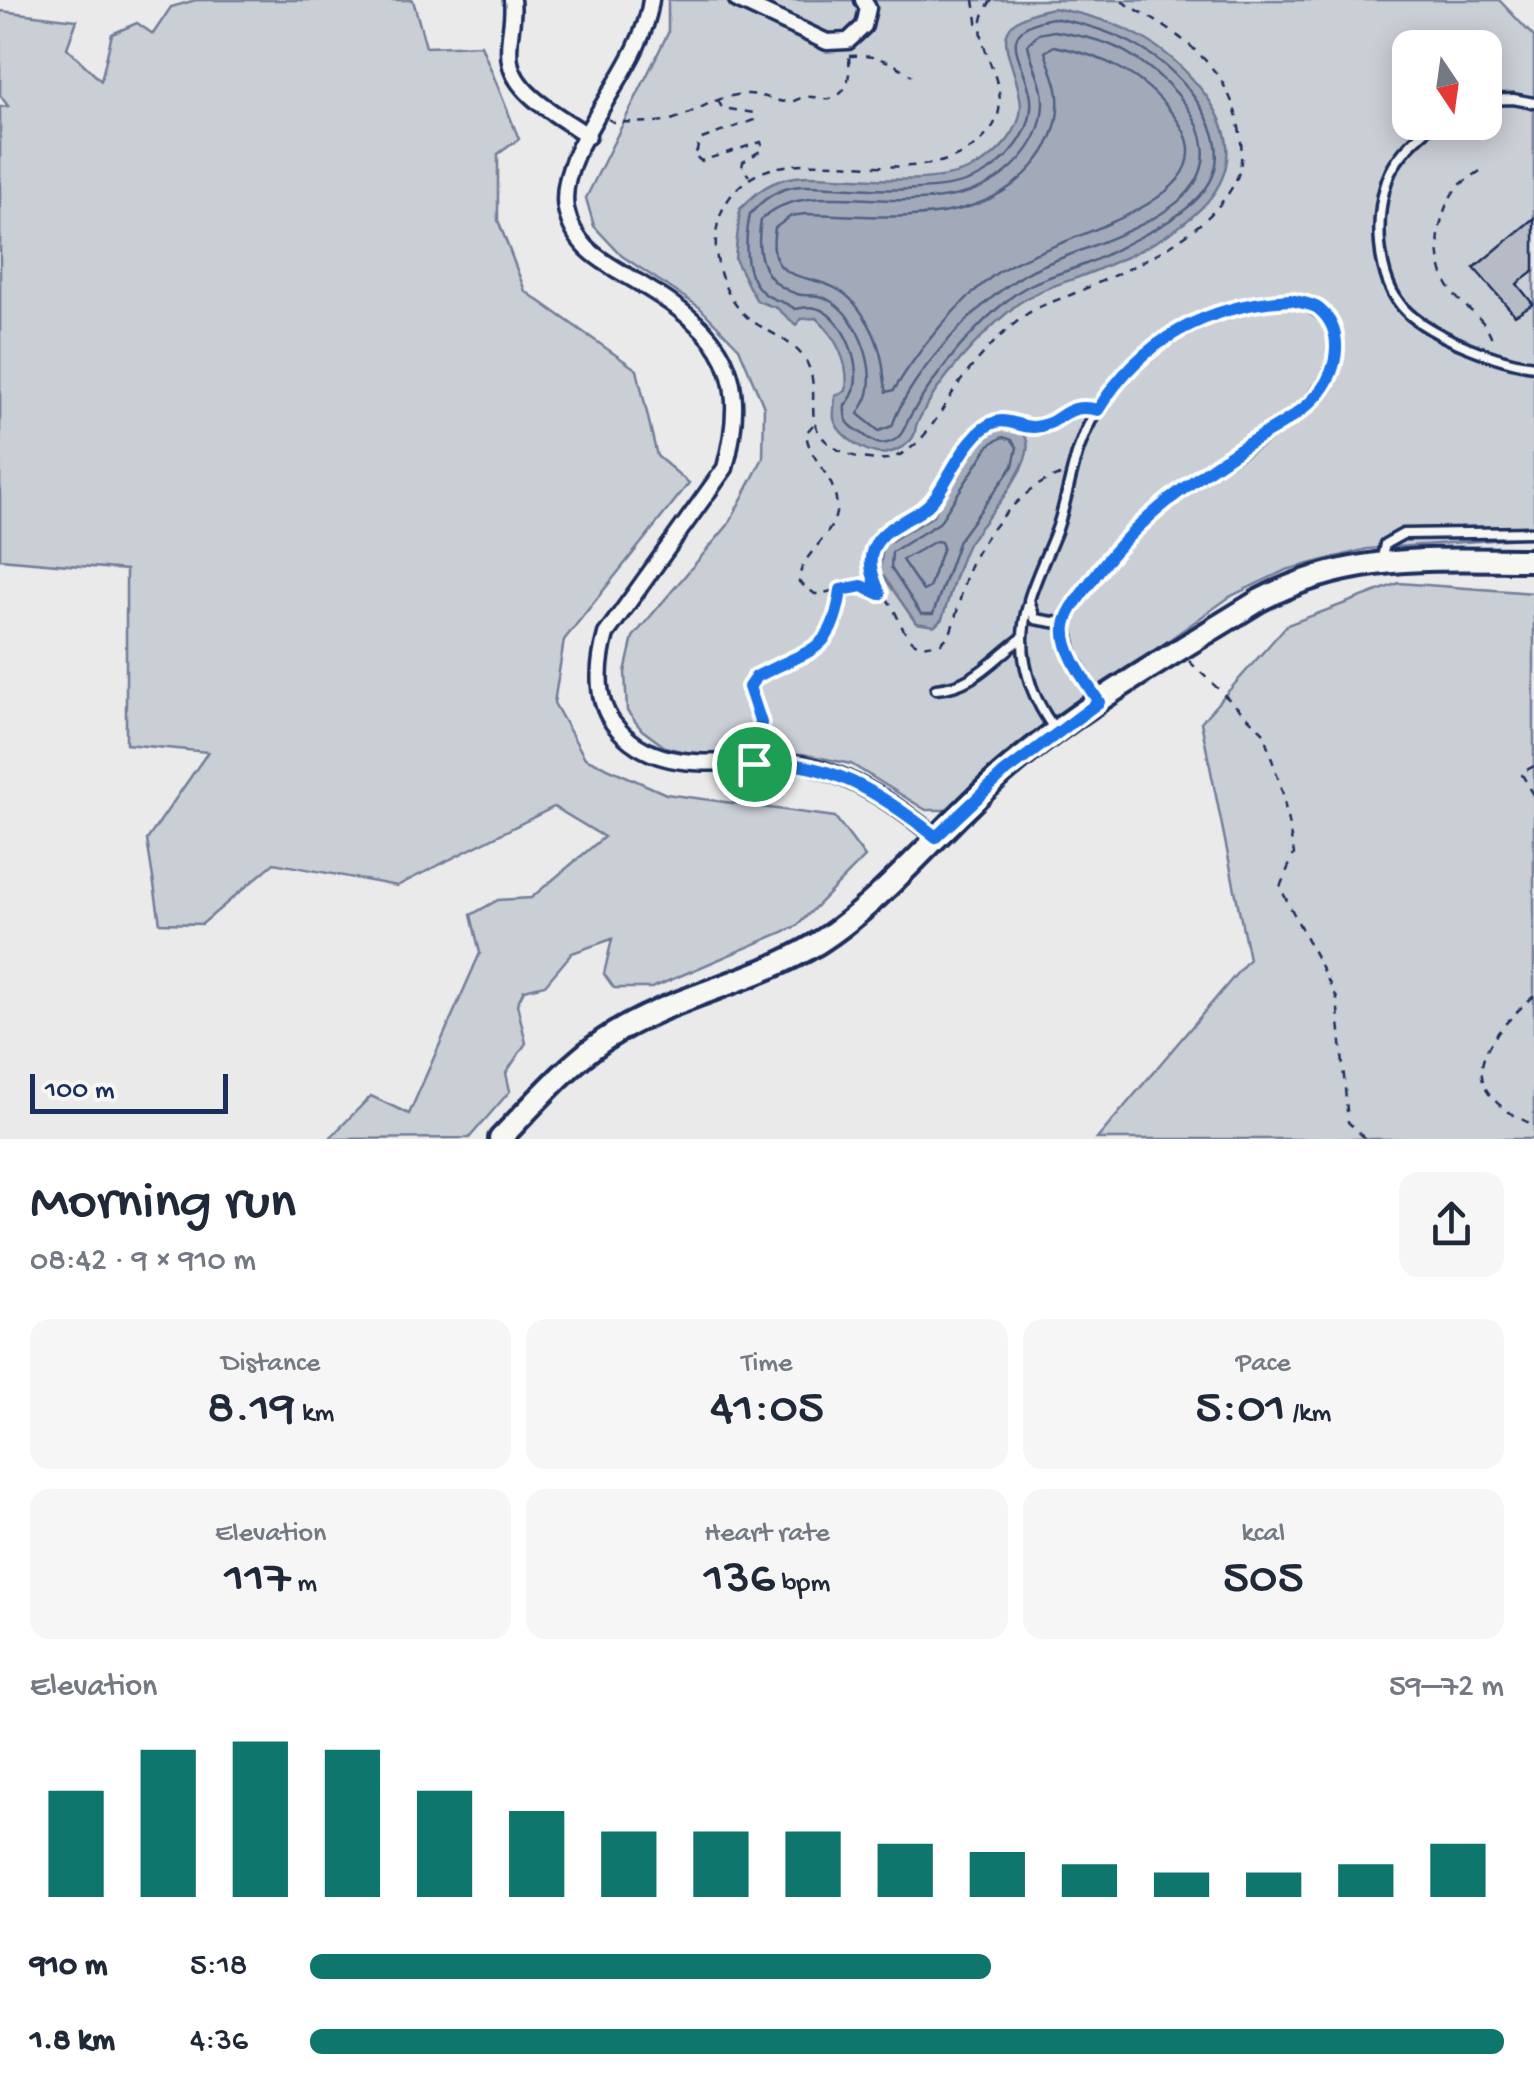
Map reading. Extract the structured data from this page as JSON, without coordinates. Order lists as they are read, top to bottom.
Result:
{
  "scale_bar": "100 m",
  "north": "bottom",
  "page": {
    "scale": "100 m",
    "heading": ["Morning run", "08:42 · 9 × 910 m"],
    "stats": [
      ["Distance", "8.19 km"],
      ["Time", "41:05"],
      ["Pace", "5:01 /km"],
      ["Elevation", "117 m"],
      ["Heart rate", "136 bpm"],
      ["kcal", "505"]
    ],
    "chart": ["Elevation", "59–72 m"],
    "list": [
      {
        "name": "910 m",
        "note": "5:18"
      },
      {
        "name": "1.8 km",
        "note": "4:36"
      }
    ]
  }
}
